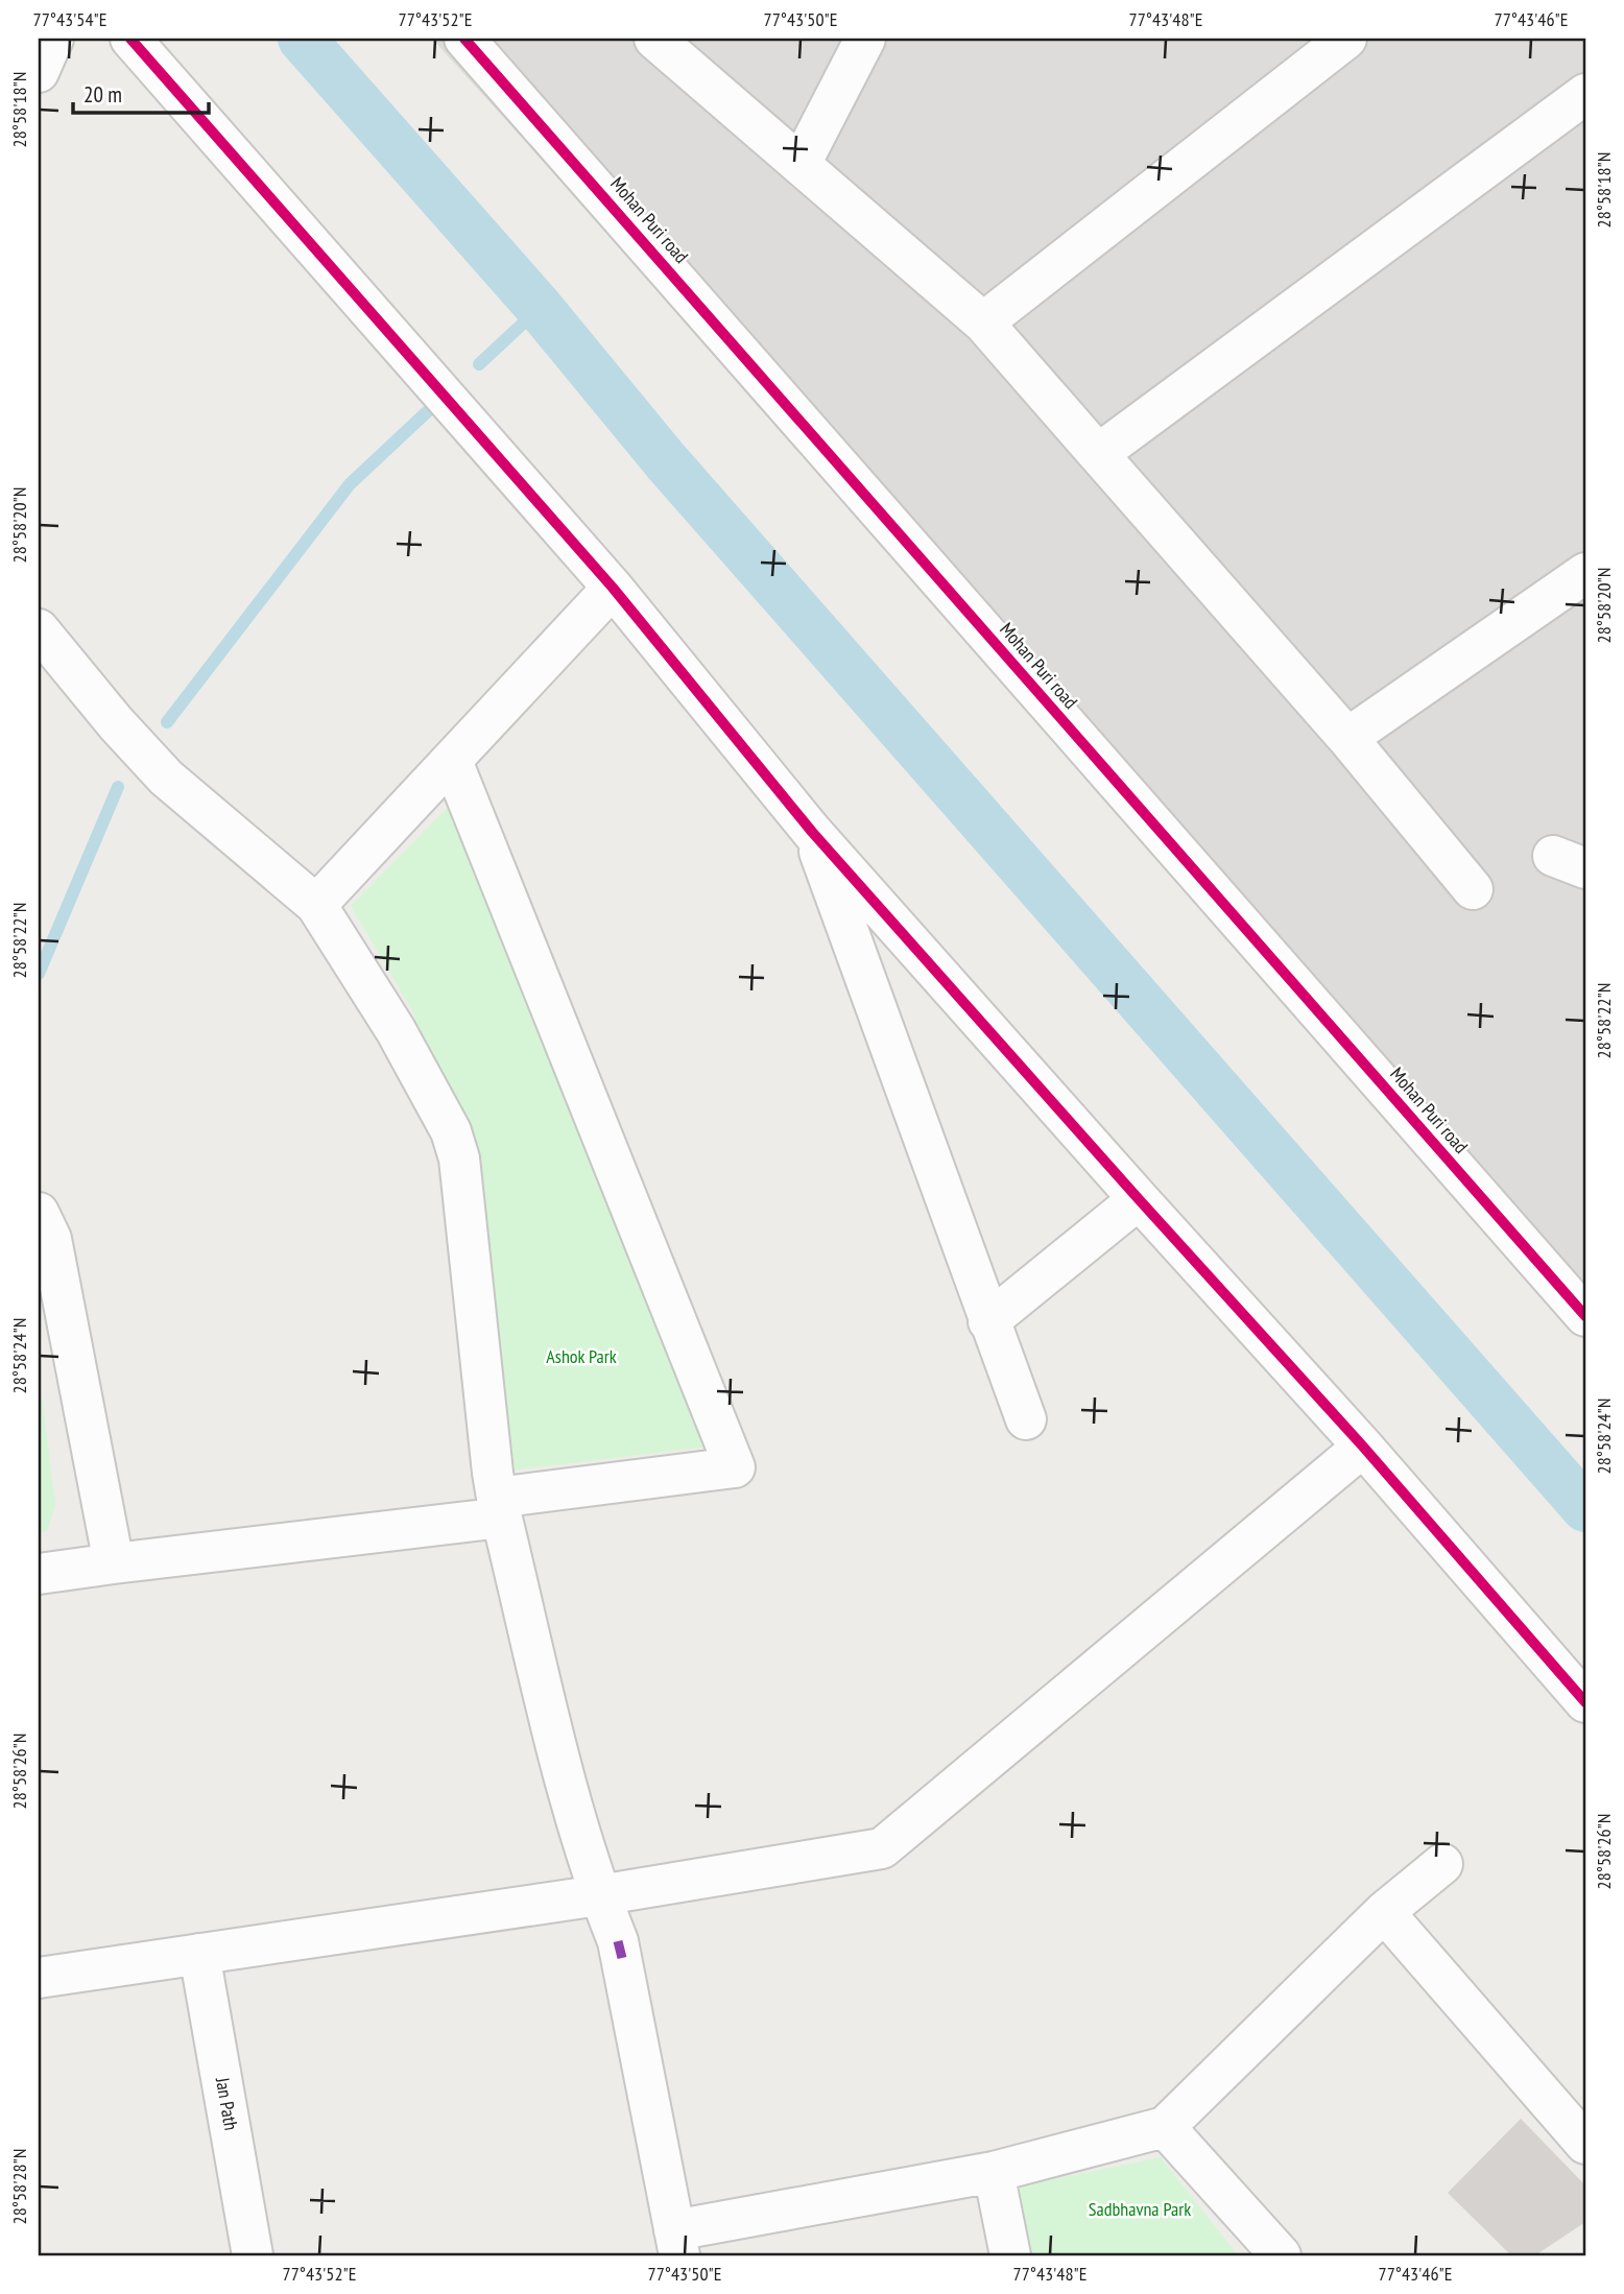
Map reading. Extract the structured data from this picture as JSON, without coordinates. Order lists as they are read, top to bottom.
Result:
{
  "streets": {
    "street": ["Mohan Puri road", "Jan Path"]
  },
  "parks": ["Ashok Park", "Sadbhavna Park"],
  "scale_bar": "20 m",
  "coordinates": [
    "77°43'54\"E",
    "77°43'52\"E",
    "77°43'50\"E",
    "77°43'48\"E",
    "77°43'46\"E",
    "28°58'18\"N",
    "28°58'20\"N",
    "28°58'22\"N",
    "28°58'24\"N",
    "28°58'26\"N",
    "28°58'28\"N"
  ]
}
